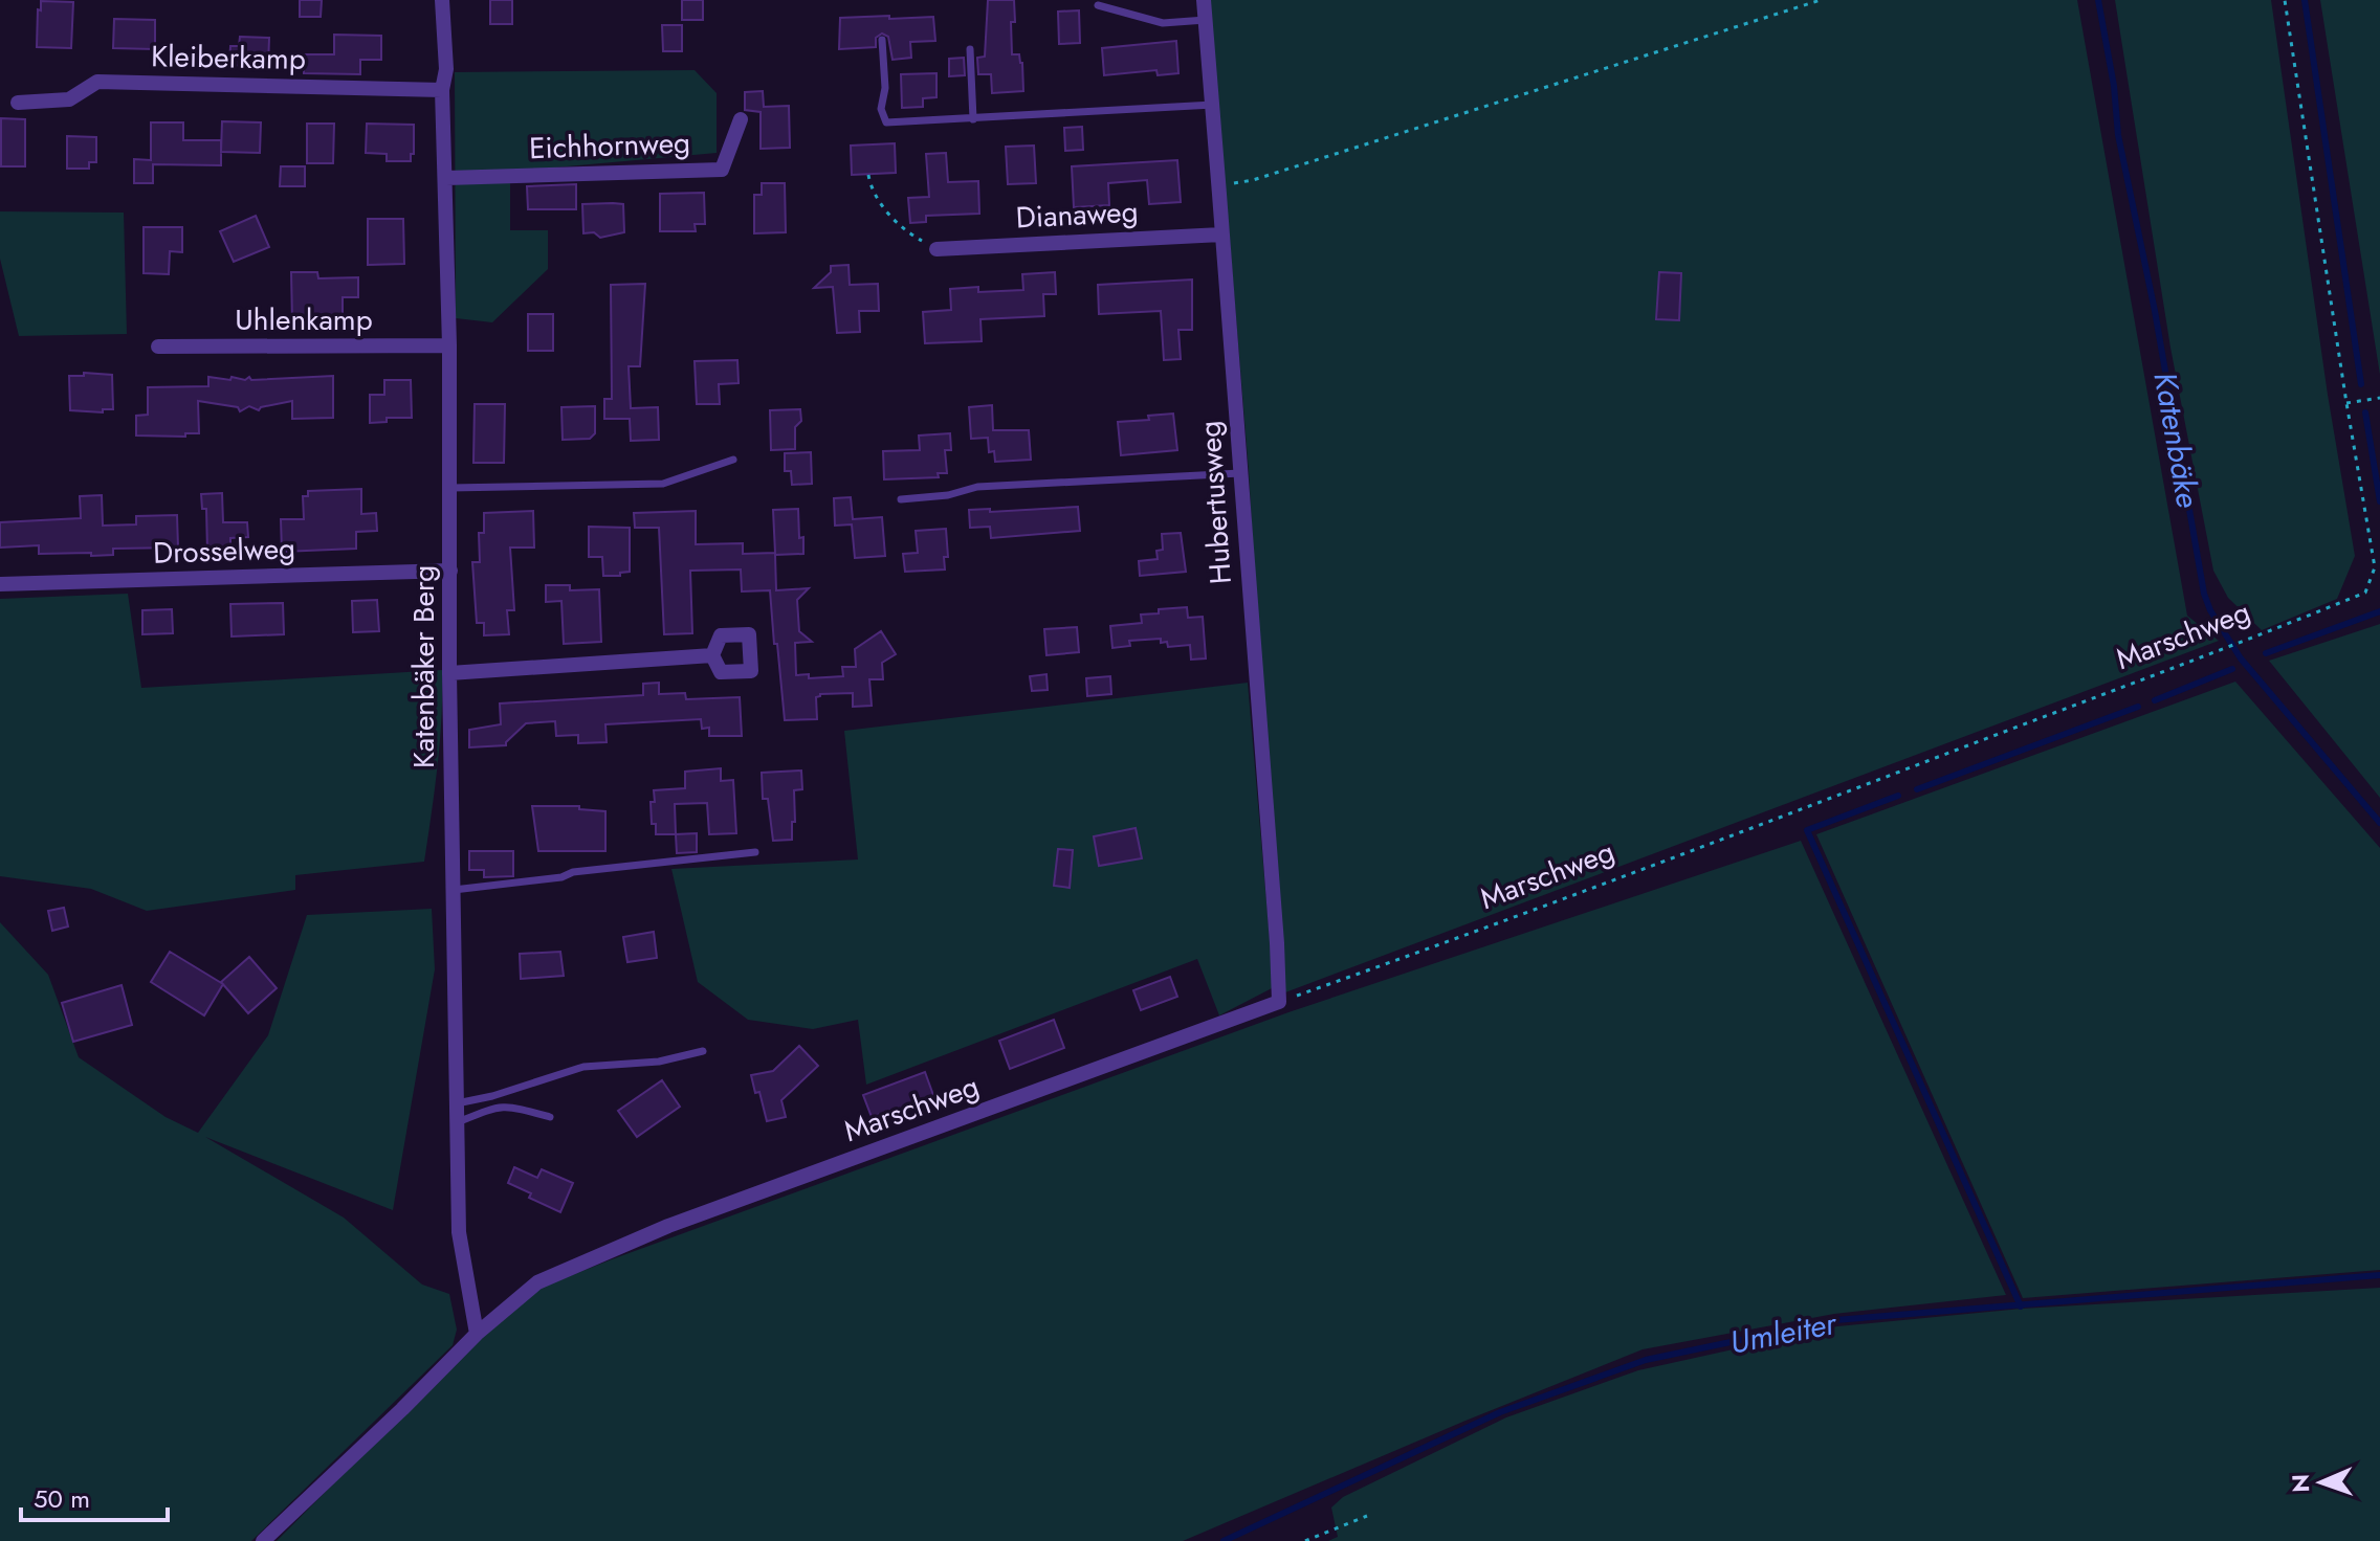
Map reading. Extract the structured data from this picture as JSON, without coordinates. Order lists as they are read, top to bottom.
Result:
{
  "streets": {
    "street": [
      "Kleiberkamp",
      "Eichhornweg",
      "Dianaweg",
      "Uhlenkamp",
      "Hubertusweg",
      "Drosselweg",
      "Marschweg",
      "Katenbäker Berg"
    ]
  },
  "crossings": [
    ["Kleiberkamp", "Katenbäker Berg"],
    ["Eichhornweg", "Katenbäker Berg"],
    ["Dianaweg", "Hubertusweg"],
    ["Uhlenkamp", "Katenbäker Berg"],
    ["Hubertusweg", "Marschweg"],
    ["Drosselweg", "Katenbäker Berg"],
    ["Marschweg", "Katenbäker Berg"]
  ],
  "water": ["Katenbäke", "Umleiter"],
  "scale_bar": "50 m",
  "north": "left"
}
